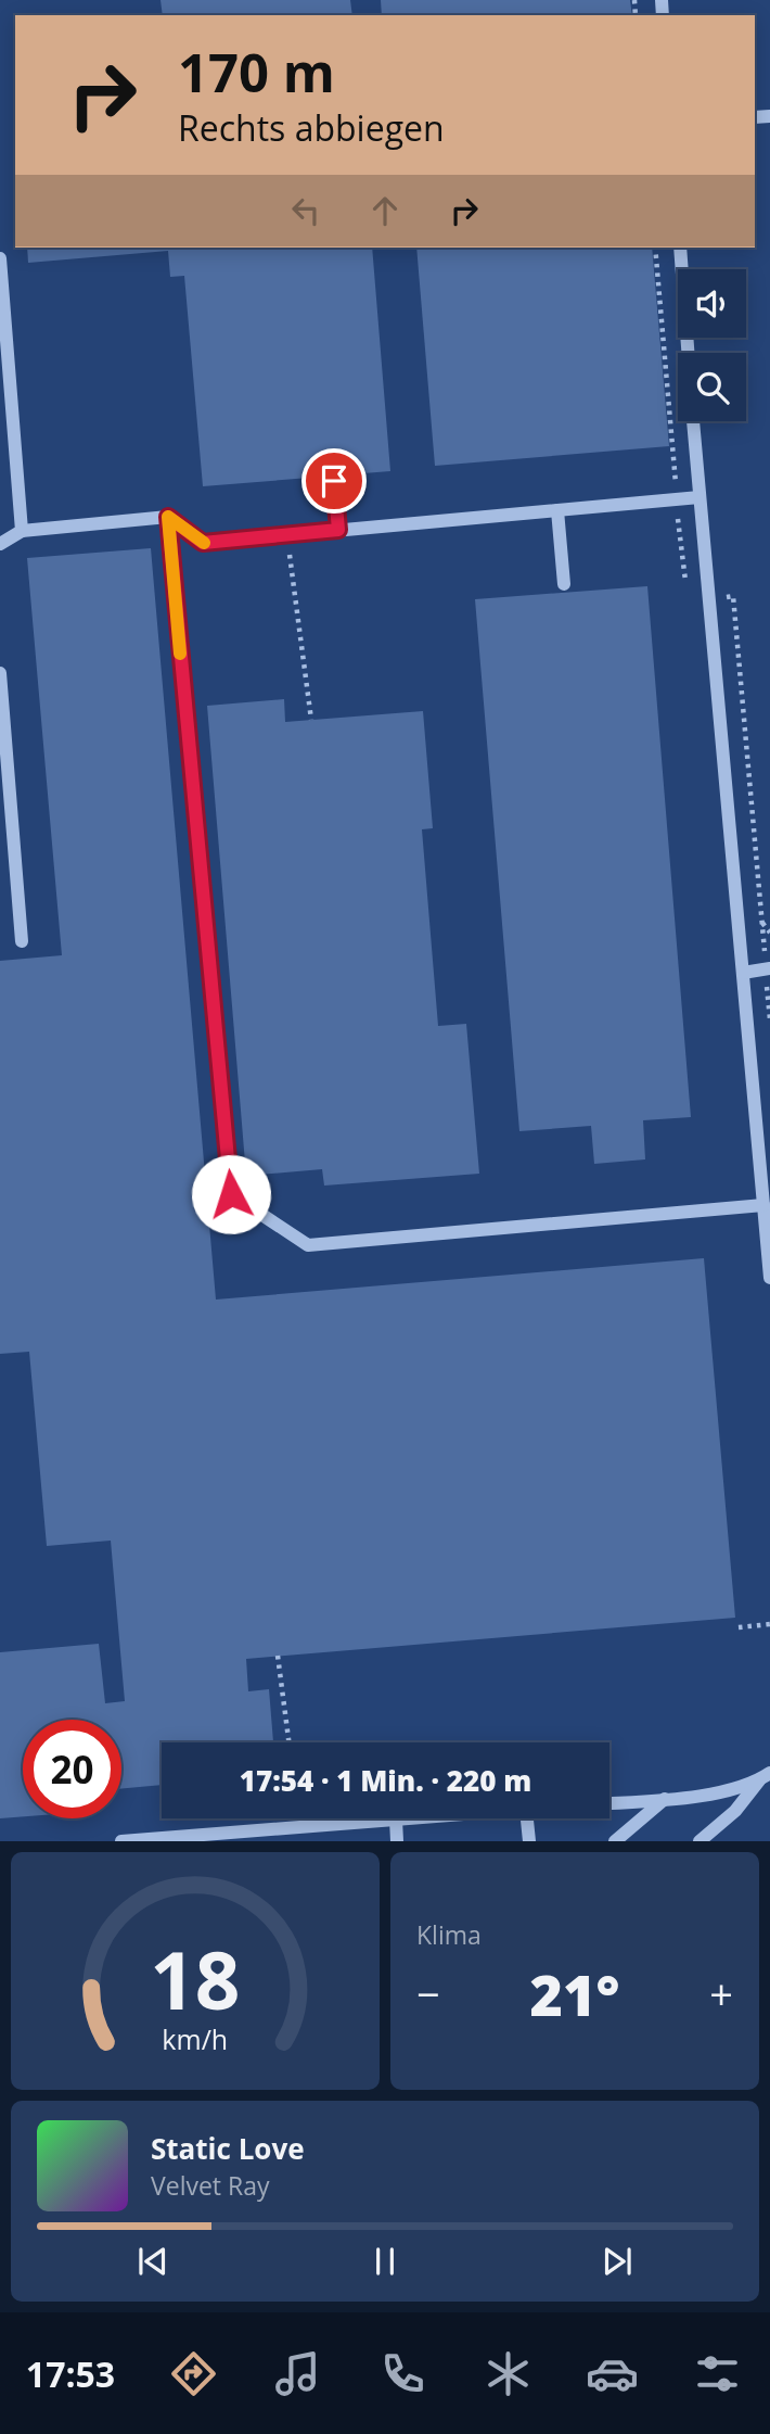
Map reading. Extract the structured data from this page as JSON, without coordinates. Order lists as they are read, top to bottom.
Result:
{
  "page": {
    "turn": ["170 m", "Rechts abbiegen"],
    "limit": "20",
    "trip": "17:54 · 1 Min. · 220 m",
    "tile": "Klima",
    "heat": ["−", "21°", "+"],
    "song": ["Static Love", "Velvet Ray"],
    "tabs": "17:53",
    "gauge": ["18", "km/h"]
  }
}
